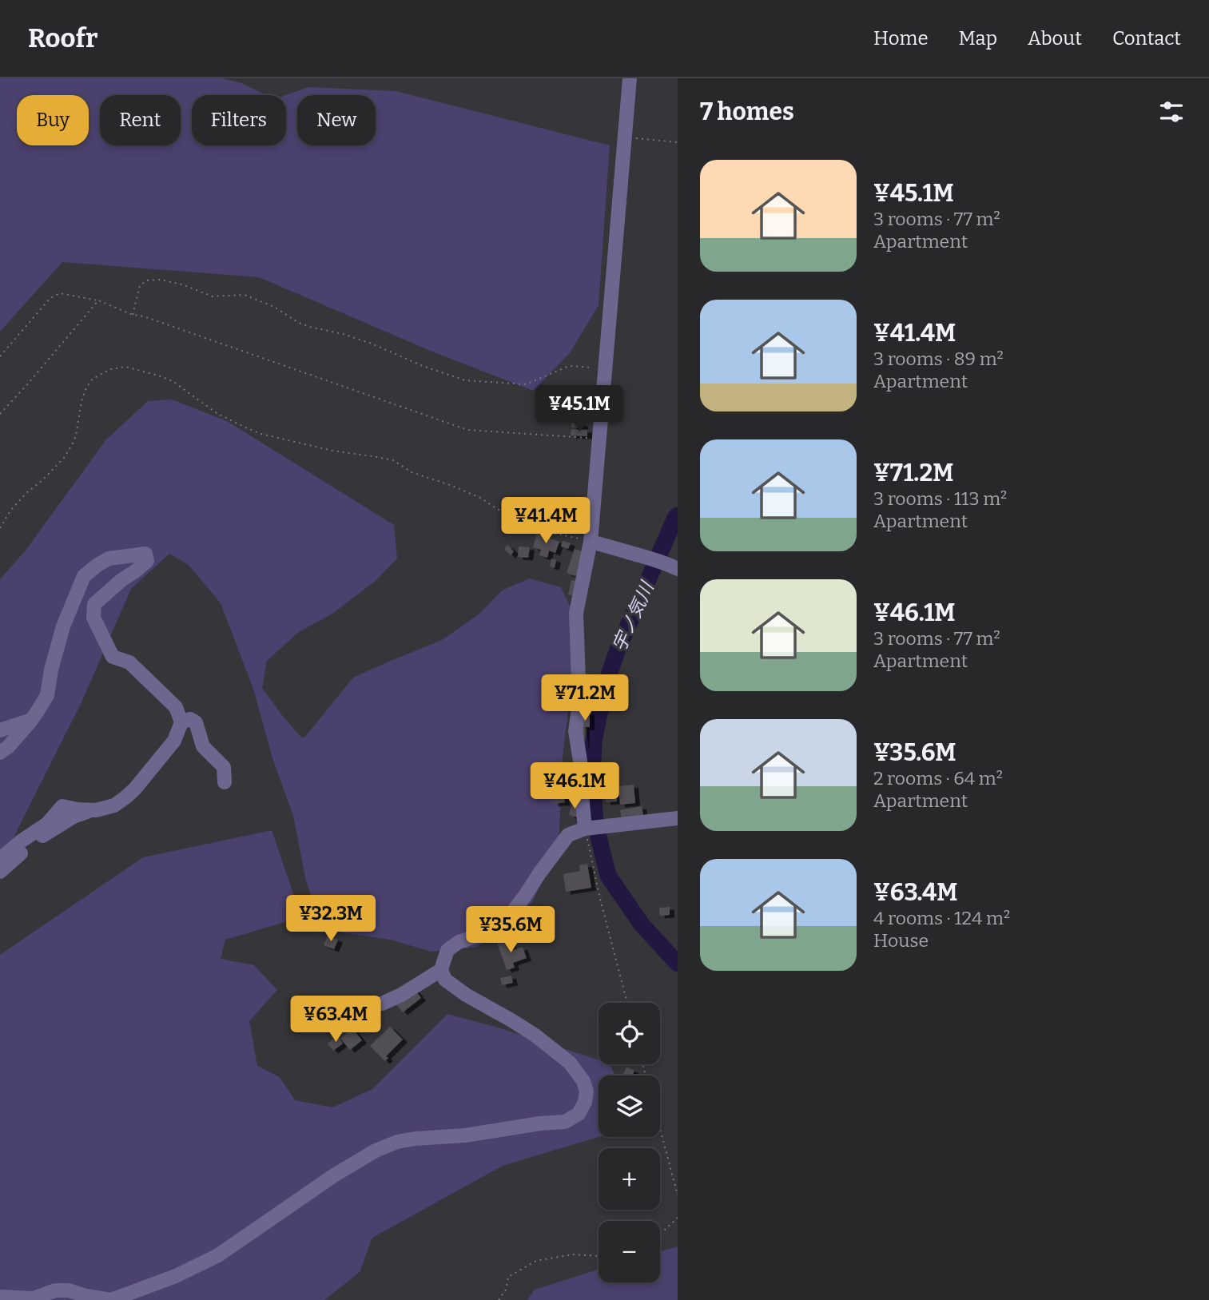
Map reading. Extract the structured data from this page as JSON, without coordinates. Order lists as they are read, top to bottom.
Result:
{
  "water": ["宇ノ気川"],
  "page": {
    "header": "Roofr",
    "nav": [
      "Home",
      "Map",
      "About",
      "Contact"
    ],
    "heading": "7 homes",
    "chip": [
      "Buy",
      "Rent",
      "Filters",
      "New"
    ],
    "list": [
      {
        "name": "¥45.1M",
        "note": "3 rooms · 77 m² · Apartment"
      },
      {
        "name": "¥41.4M",
        "note": "3 rooms · 89 m² · Apartment"
      },
      {
        "name": "¥71.2M",
        "note": "3 rooms · 113 m² · Apartment"
      },
      {
        "name": "¥46.1M",
        "note": "3 rooms · 77 m² · Apartment"
      },
      {
        "name": "¥35.6M",
        "note": "2 rooms · 64 m² · Apartment"
      },
      {
        "name": "¥63.4M",
        "note": "4 rooms · 124 m² · House"
      }
    ],
    "price": [
      "¥45.1M",
      "¥41.4M",
      "¥71.2M",
      "¥46.1M",
      "¥32.3M",
      "¥35.6M",
      "¥63.4M"
    ],
    "map_buttons": ["+", "−"]
  }
}
